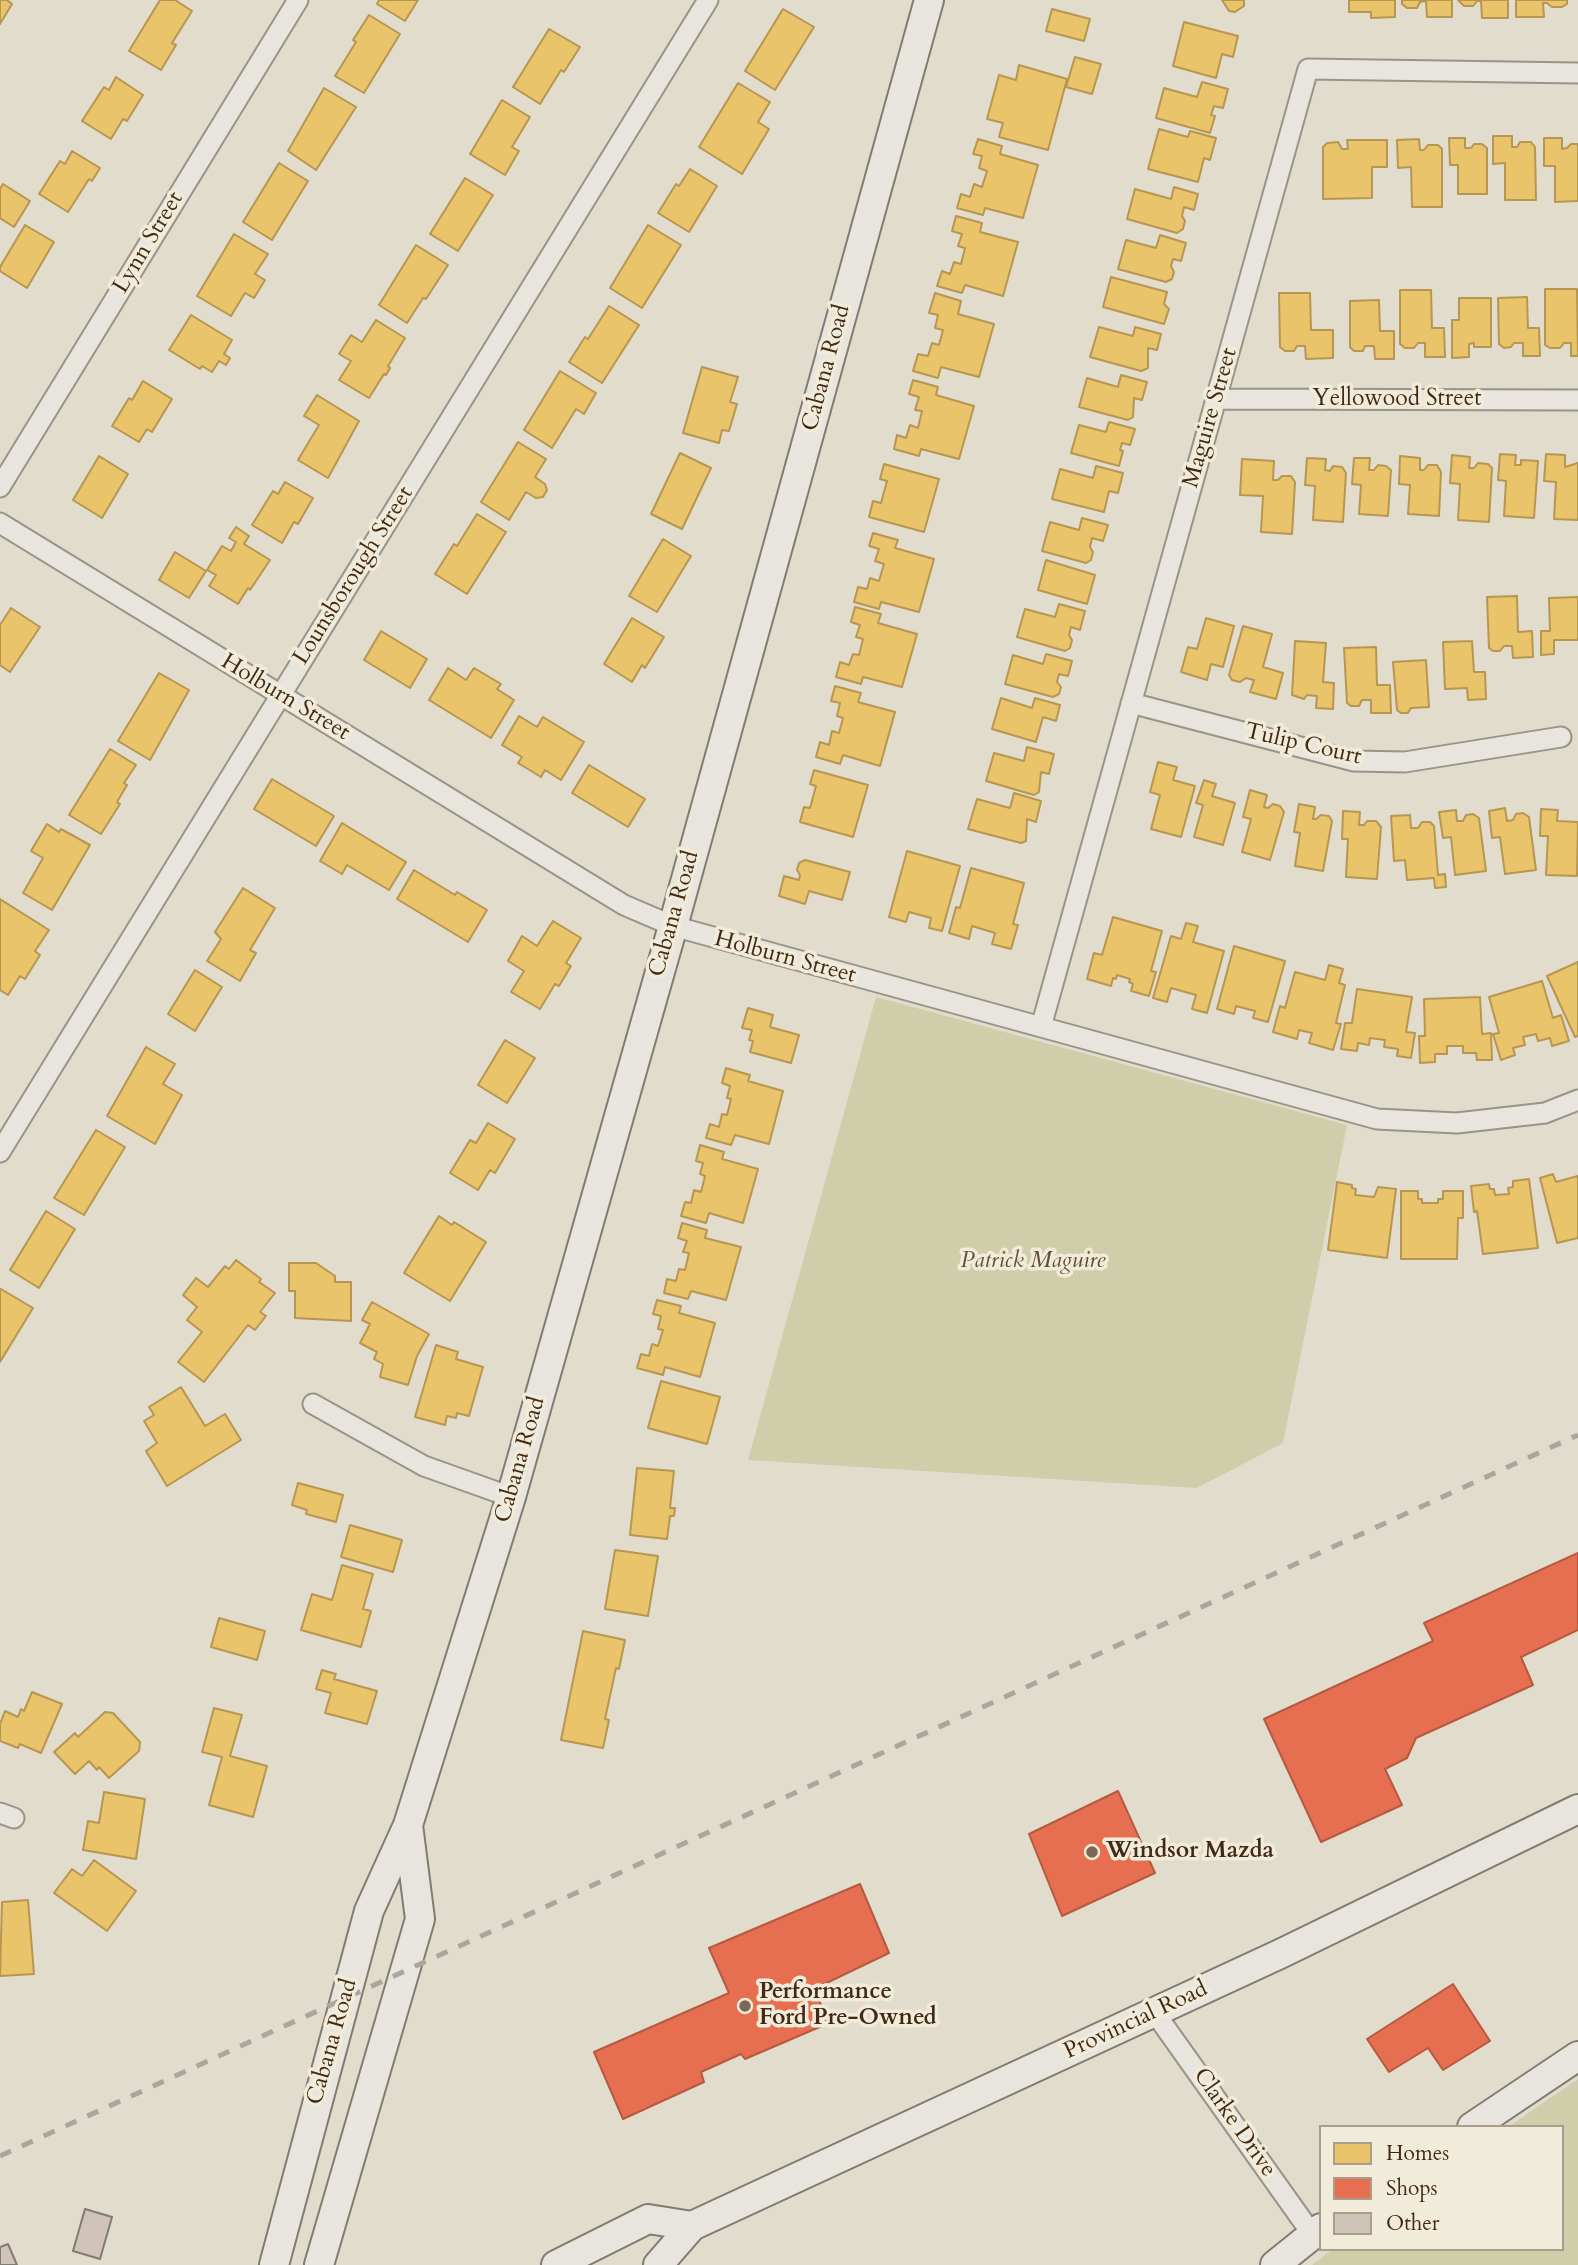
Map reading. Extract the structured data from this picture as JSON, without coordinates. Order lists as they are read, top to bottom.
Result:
{
  "streets": {
    "main road": ["Cabana Road", "Provincial Road"],
    "street": [
      "Lynn Street",
      "Yellowood Street",
      "Maguire Street",
      "Lounsborough Street",
      "Holburn Street",
      "Tulip Court",
      "Clarke Drive"
    ]
  },
  "crossings": [
    ["Cabana Road", "Holburn Street"],
    ["Yellowood Street", "Maguire Street"],
    ["Maguire Street", "Holburn Street"],
    ["Maguire Street", "Tulip Court"],
    ["Lounsborough Street", "Holburn Street"],
    ["Provincial Road", "Clarke Drive"]
  ],
  "parks": ["Patrick Maguire"],
  "places": ["Windsor Mazda", "Performance Ford Pre-Owned"],
  "legend": ["Homes", "Shops", "Other"]
}
